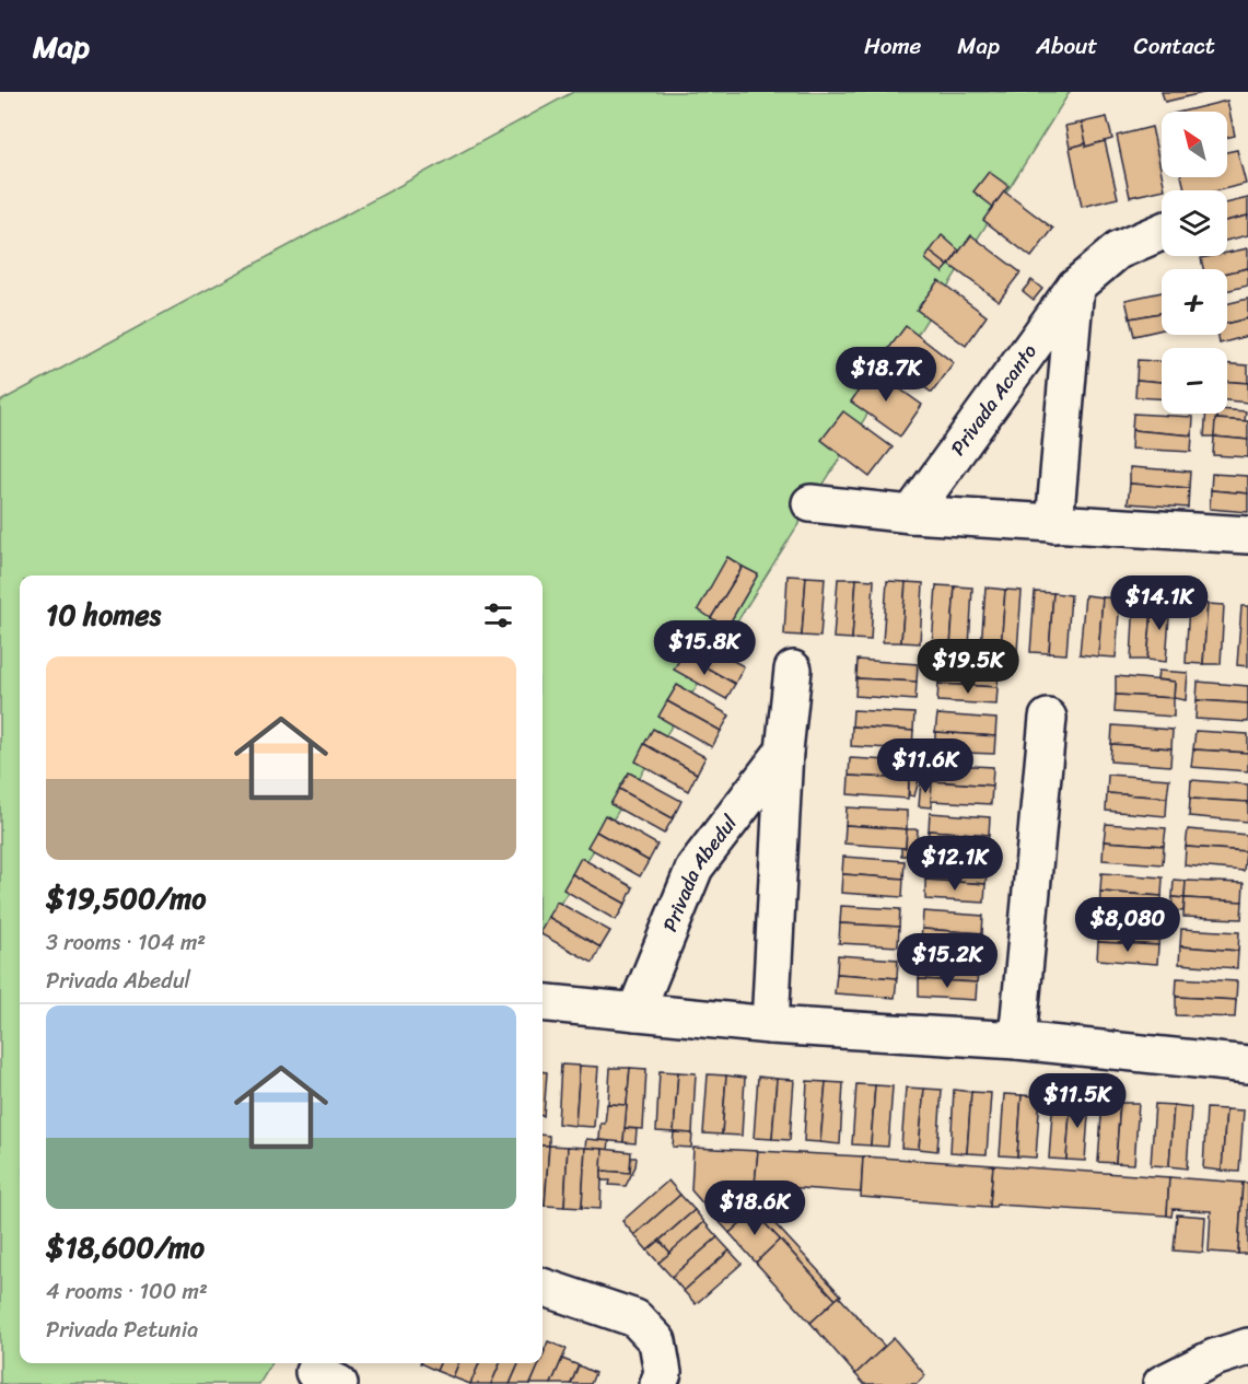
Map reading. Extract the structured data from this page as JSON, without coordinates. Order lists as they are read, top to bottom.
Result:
{
  "streets": {
    "street": ["Privada Acanto", "Privada Abedul"]
  },
  "north": "top left",
  "page": {
    "header": "Map",
    "nav": [
      "Home",
      "Map",
      "About",
      "Contact"
    ],
    "map_buttons": ["+", "−"],
    "price": [
      "$18.7K",
      "$14.1K",
      "$15.8K",
      "$19.5K",
      "$11.6K",
      "$12.1K",
      "$8,080",
      "$15.2K",
      "$11.5K",
      "$18.6K"
    ],
    "heading": "10 homes",
    "list": [
      {
        "name": "$19,500/mo",
        "note": "3 rooms · 104 m² · Privada Abedul"
      },
      {
        "name": "$18,600/mo",
        "note": "4 rooms · 100 m² · Privada Petunia"
      }
    ]
  }
}
